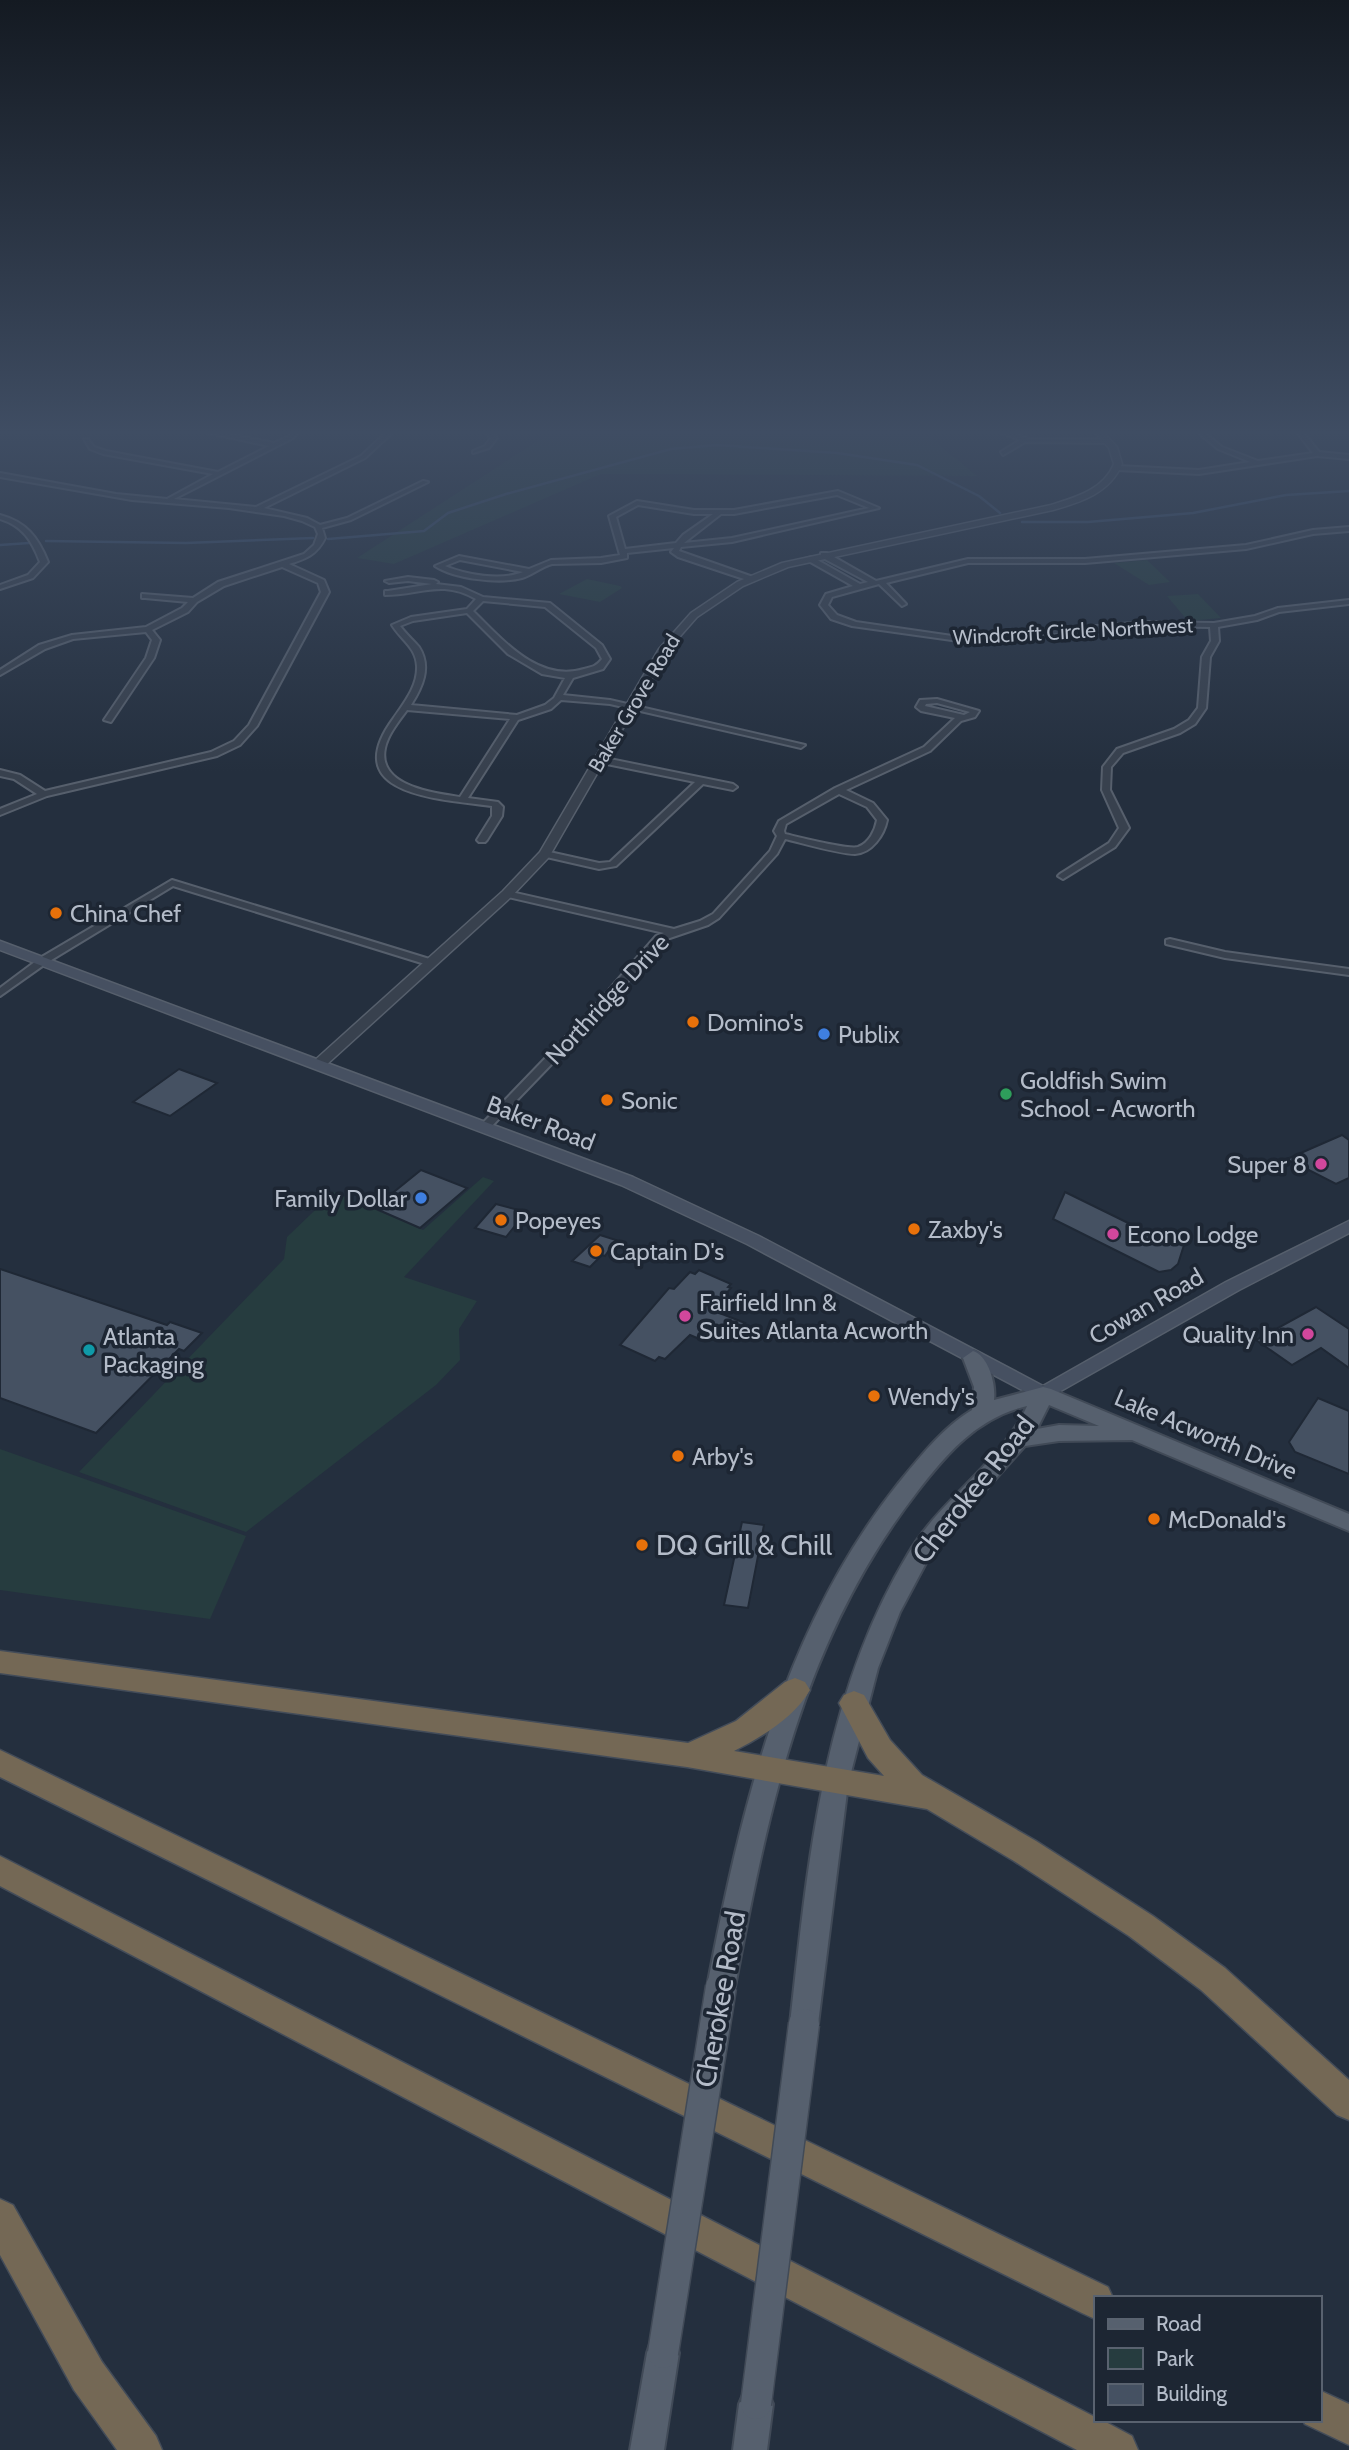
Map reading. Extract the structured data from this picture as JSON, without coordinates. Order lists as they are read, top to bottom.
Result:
{
  "streets": {
    "main road": [
      "Baker Road",
      "Cowan Road",
      "Lake Acworth Drive",
      "Cherokee Road"
    ],
    "street": ["Windcroft Circle Northwest", "Baker Grove Road", "Northridge Drive"]
  },
  "crossings": [
    ["Baker Grove Road", "Northridge Drive"],
    ["Baker Grove Road", "Baker Road"],
    ["Northridge Drive", "Baker Road"],
    ["Baker Road", "Cowan Road"],
    ["Baker Road", "Lake Acworth Drive"],
    ["Baker Road", "Cherokee Road"],
    ["Cowan Road", "Lake Acworth Drive"],
    ["Cowan Road", "Cherokee Road"],
    ["Lake Acworth Drive", "Cherokee Road"]
  ],
  "places": [
    "China Chef",
    "Domino's",
    "Publix",
    "Goldfish Swim School - Acworth",
    "Sonic",
    "Super 8",
    "Family Dollar",
    "Popeyes",
    "Zaxby's",
    "Econo Lodge",
    "Captain D's",
    "Fairfield Inn & Suites Atlanta Acworth",
    "Quality Inn",
    "Atlanta Packaging",
    "Wendy's",
    "Arby's",
    "McDonald's",
    "DQ Grill & Chill"
  ],
  "legend": ["Road", "Park", "Building"]
}
